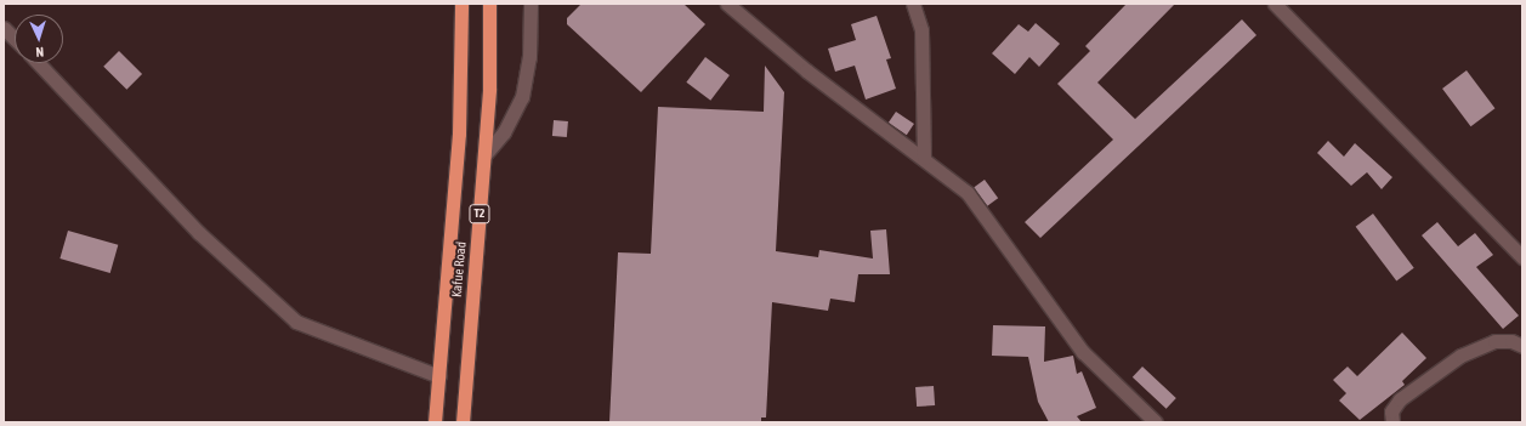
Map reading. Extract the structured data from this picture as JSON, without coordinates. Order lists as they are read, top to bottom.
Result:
{
  "streets": {
    "highway": ["T2", "Kafue Road"]
  },
  "north": "bottom"
}
